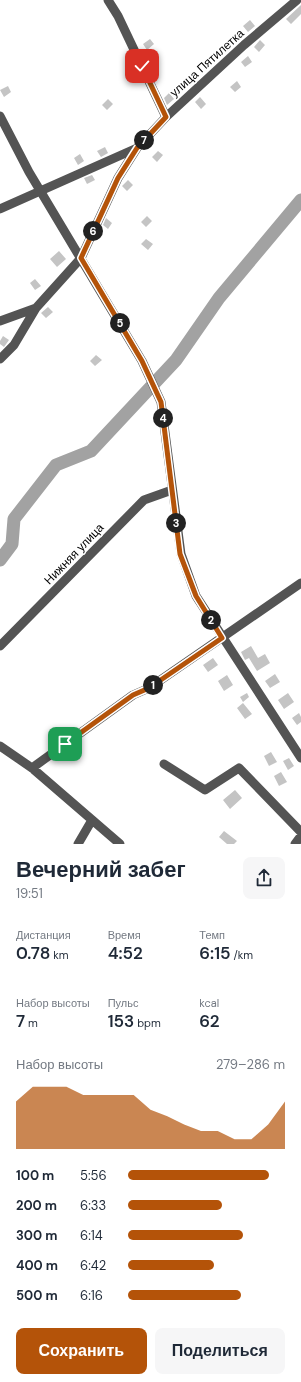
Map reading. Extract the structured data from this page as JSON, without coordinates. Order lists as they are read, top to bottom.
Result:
{
  "streets": {
    "street": ["улица Пятилетка", "Нижняя улица"]
  },
  "page": {
    "pins": [
      "7",
      "6",
      "5",
      "4",
      "3",
      "2",
      "1"
    ],
    "heading": ["Вечерний забег", "19:51"],
    "stats": [
      ["Дистанция", "0.78 km"],
      ["Время", "4:52"],
      ["Темп", "6:15 /km"],
      ["Набор высоты", "7 m"],
      ["Пульс", "153 bpm"],
      ["kcal", "62"]
    ],
    "chart": ["Набор высоты", "279–286 m"],
    "list": [
      {
        "name": "100 m",
        "note": "5:56"
      },
      {
        "name": "200 m",
        "note": "6:33"
      },
      {
        "name": "300 m",
        "note": "6:14"
      },
      {
        "name": "400 m",
        "note": "6:42"
      },
      {
        "name": "500 m",
        "note": "6:16"
      }
    ],
    "buttons": ["Сохранить", "Поделиться"]
  }
}
